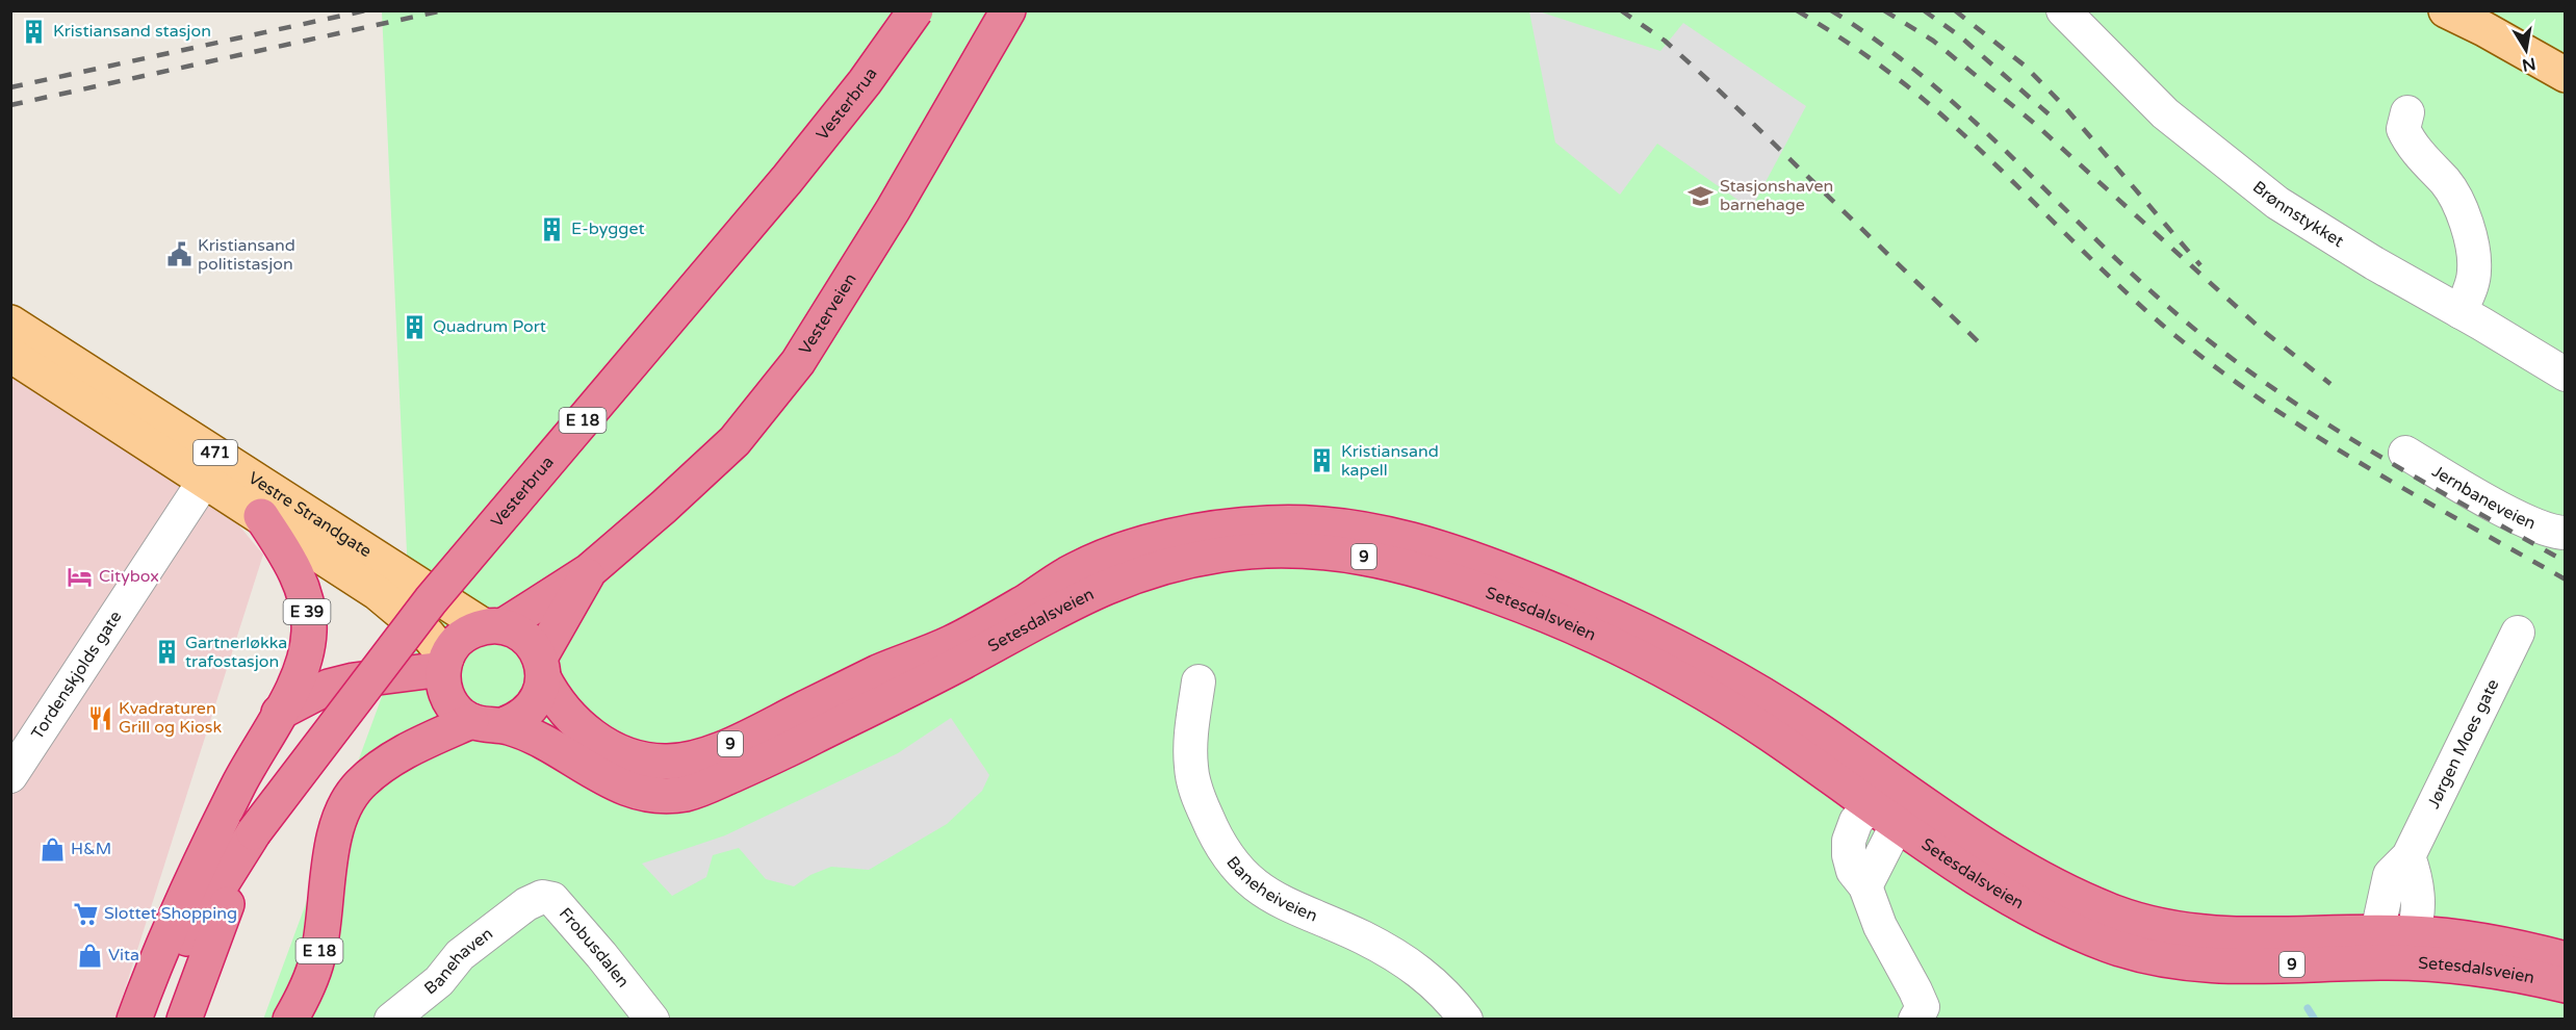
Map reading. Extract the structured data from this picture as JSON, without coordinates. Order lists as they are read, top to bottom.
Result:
{
  "streets": {
    "highway": [
      "Vesterbrua",
      "Vesterveien",
      "E 18",
      "9",
      "E 39",
      "Setesdalsveien"
    ],
    "main road": ["471", "Vestre Strandgate"],
    "street": [
      "Brønnstykket",
      "Jernbaneveien",
      "Tordenskjolds gate",
      "Jørgen Moes gate",
      "Baneheiveien",
      "Frobusdalen",
      "Banehaven"
    ]
  },
  "crossings": [
    ["Vesterbrua", "E 18"],
    ["Vesterveien", "E 18"],
    ["Vesterveien", "Vestre Strandgate"],
    ["Vesterveien", "Setesdalsveien"],
    ["E 18", "Vestre Strandgate"],
    ["E 18", "Setesdalsveien"],
    ["Vestre Strandgate", "E 39"],
    ["Vestre Strandgate", "Setesdalsveien"],
    ["Vestre Strandgate", "Tordenskjolds gate"],
    ["Setesdalsveien", "Jørgen Moes gate"],
    ["Frobusdalen", "Banehaven"]
  ],
  "places": {
    "building": [
      "Kristiansand stasjon",
      "E-bygget",
      "Quadrum Port",
      "Kristiansand kapell",
      "Gartnerløkka trafostasjon"
    ],
    "school or university": ["Stasjonshaven barnehage"],
    "public building": ["Kristiansand politistasjon"],
    "hotel": ["Citybox"],
    "restaurant": ["Kvadraturen Grill og Kiosk"],
    "shop": ["H&M", "Vita"],
    "supermarket": ["Slottet Shopping"]
  },
  "north": "bottom"
}
